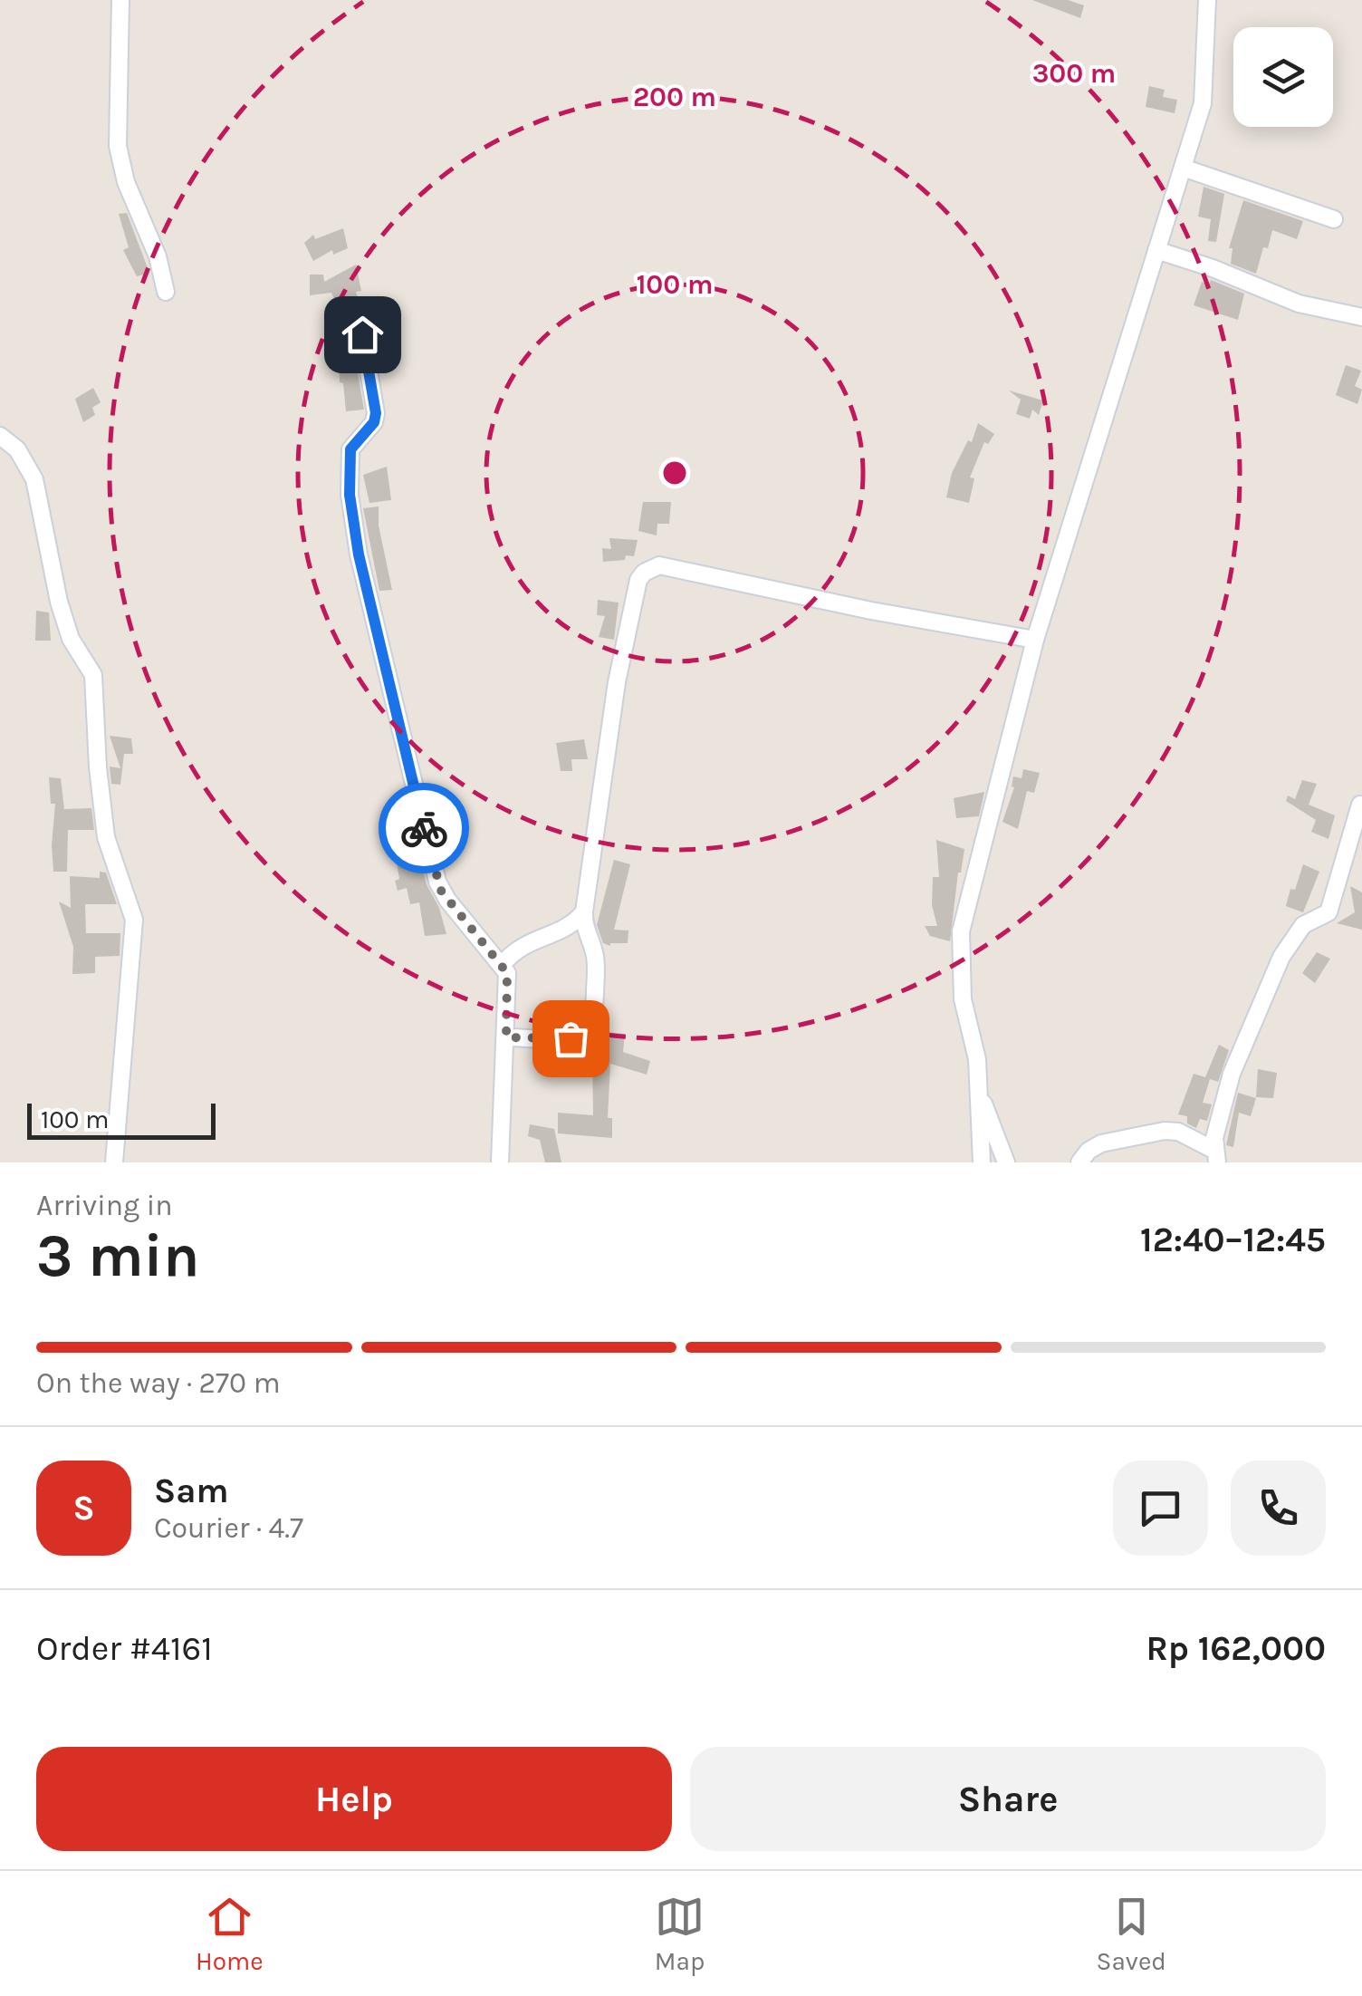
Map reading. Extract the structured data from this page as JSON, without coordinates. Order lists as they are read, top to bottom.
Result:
{
  "scale_bar": "100 m",
  "page": {
    "scale": "100 m",
    "heading": ["3 min", "Arriving in", "12:40–12:45"],
    "panel": [
      "Sam",
      "Courier · 4.7",
      "Order #4161",
      "Rp 162,000"
    ],
    "bar": "On the way · 270 m",
    "round": "S",
    "buttons": ["Help", "Share"],
    "tabs": ["Home", "Map", "Saved"]
  },
  "rings": ["300 m", "200 m", "100 m"]
}
